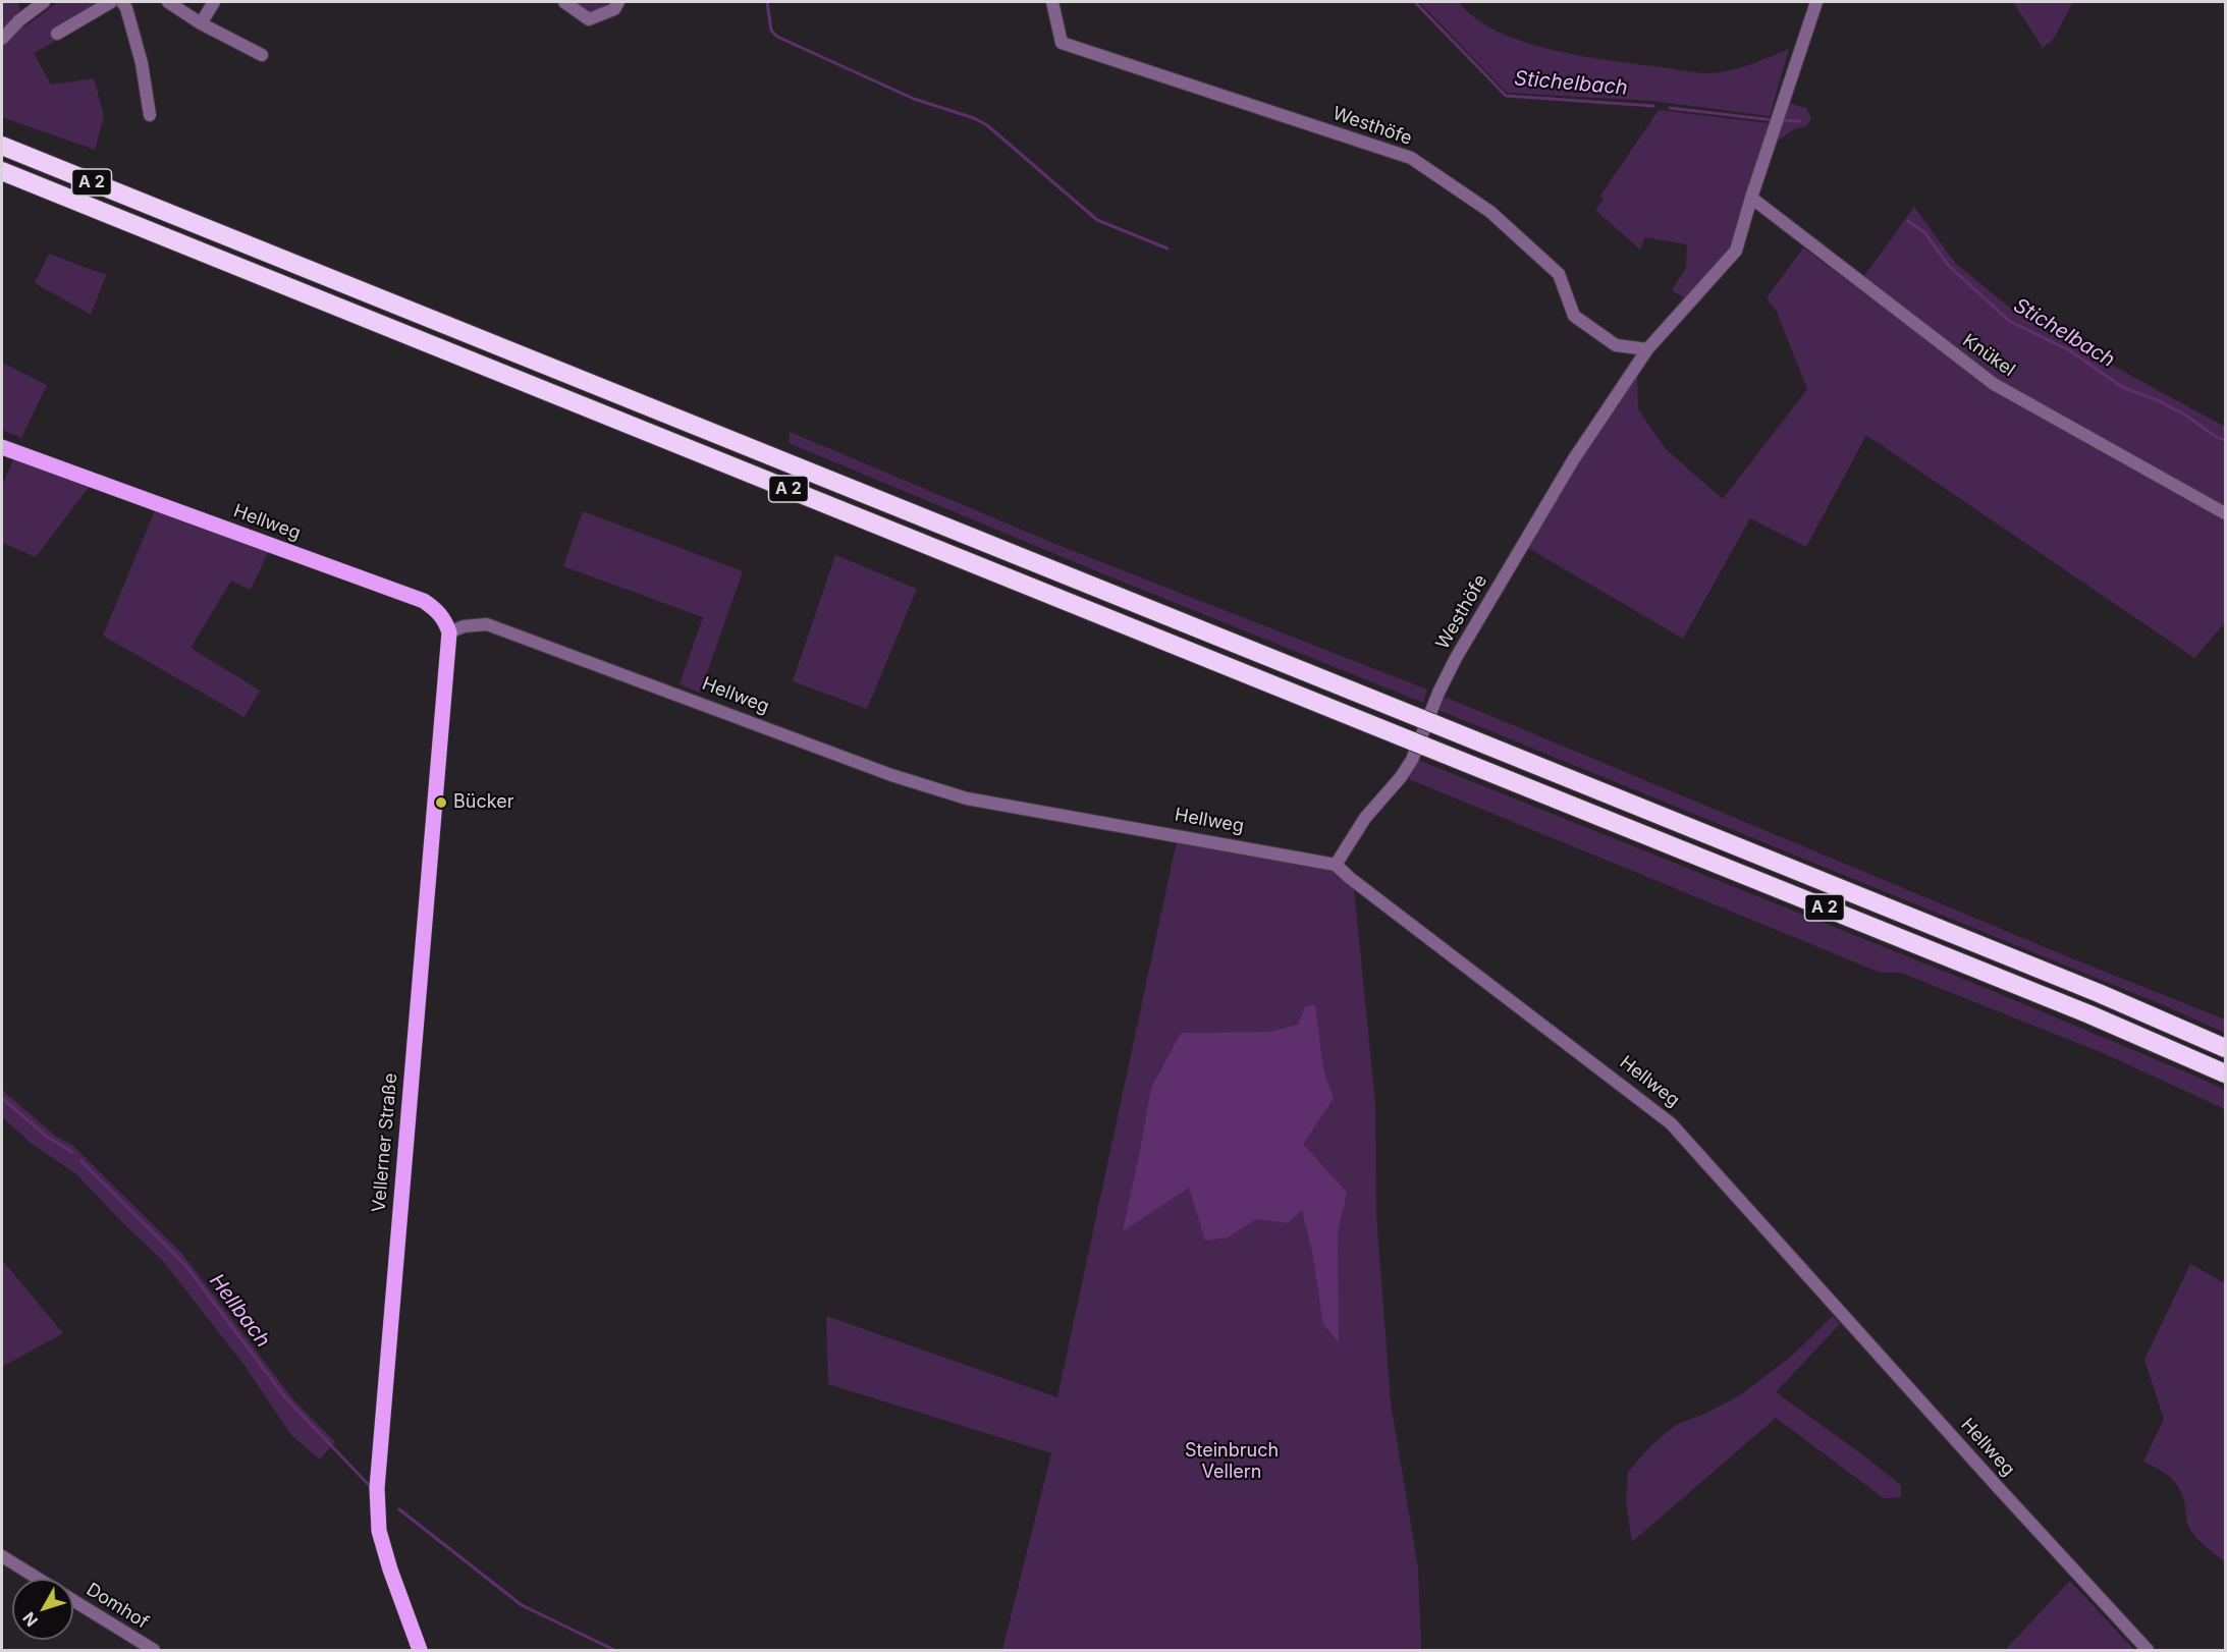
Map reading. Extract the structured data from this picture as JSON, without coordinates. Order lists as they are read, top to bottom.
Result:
{
  "streets": {
    "highway": ["A 2"],
    "main road": ["Hellweg", "Vellerner Straße"],
    "street": ["Westhöfe", "Knükel", "Domhof"]
  },
  "crossings": [
    ["Westhöfe", "Knükel"],
    ["Westhöfe", "Hellweg"],
    ["Hellweg", "Vellerner Straße"]
  ],
  "water": ["Stichelbach", "Hellbach"],
  "parks": ["Steinbruch Vellern"],
  "places": ["Bücker"],
  "north": "bottom left"
}
